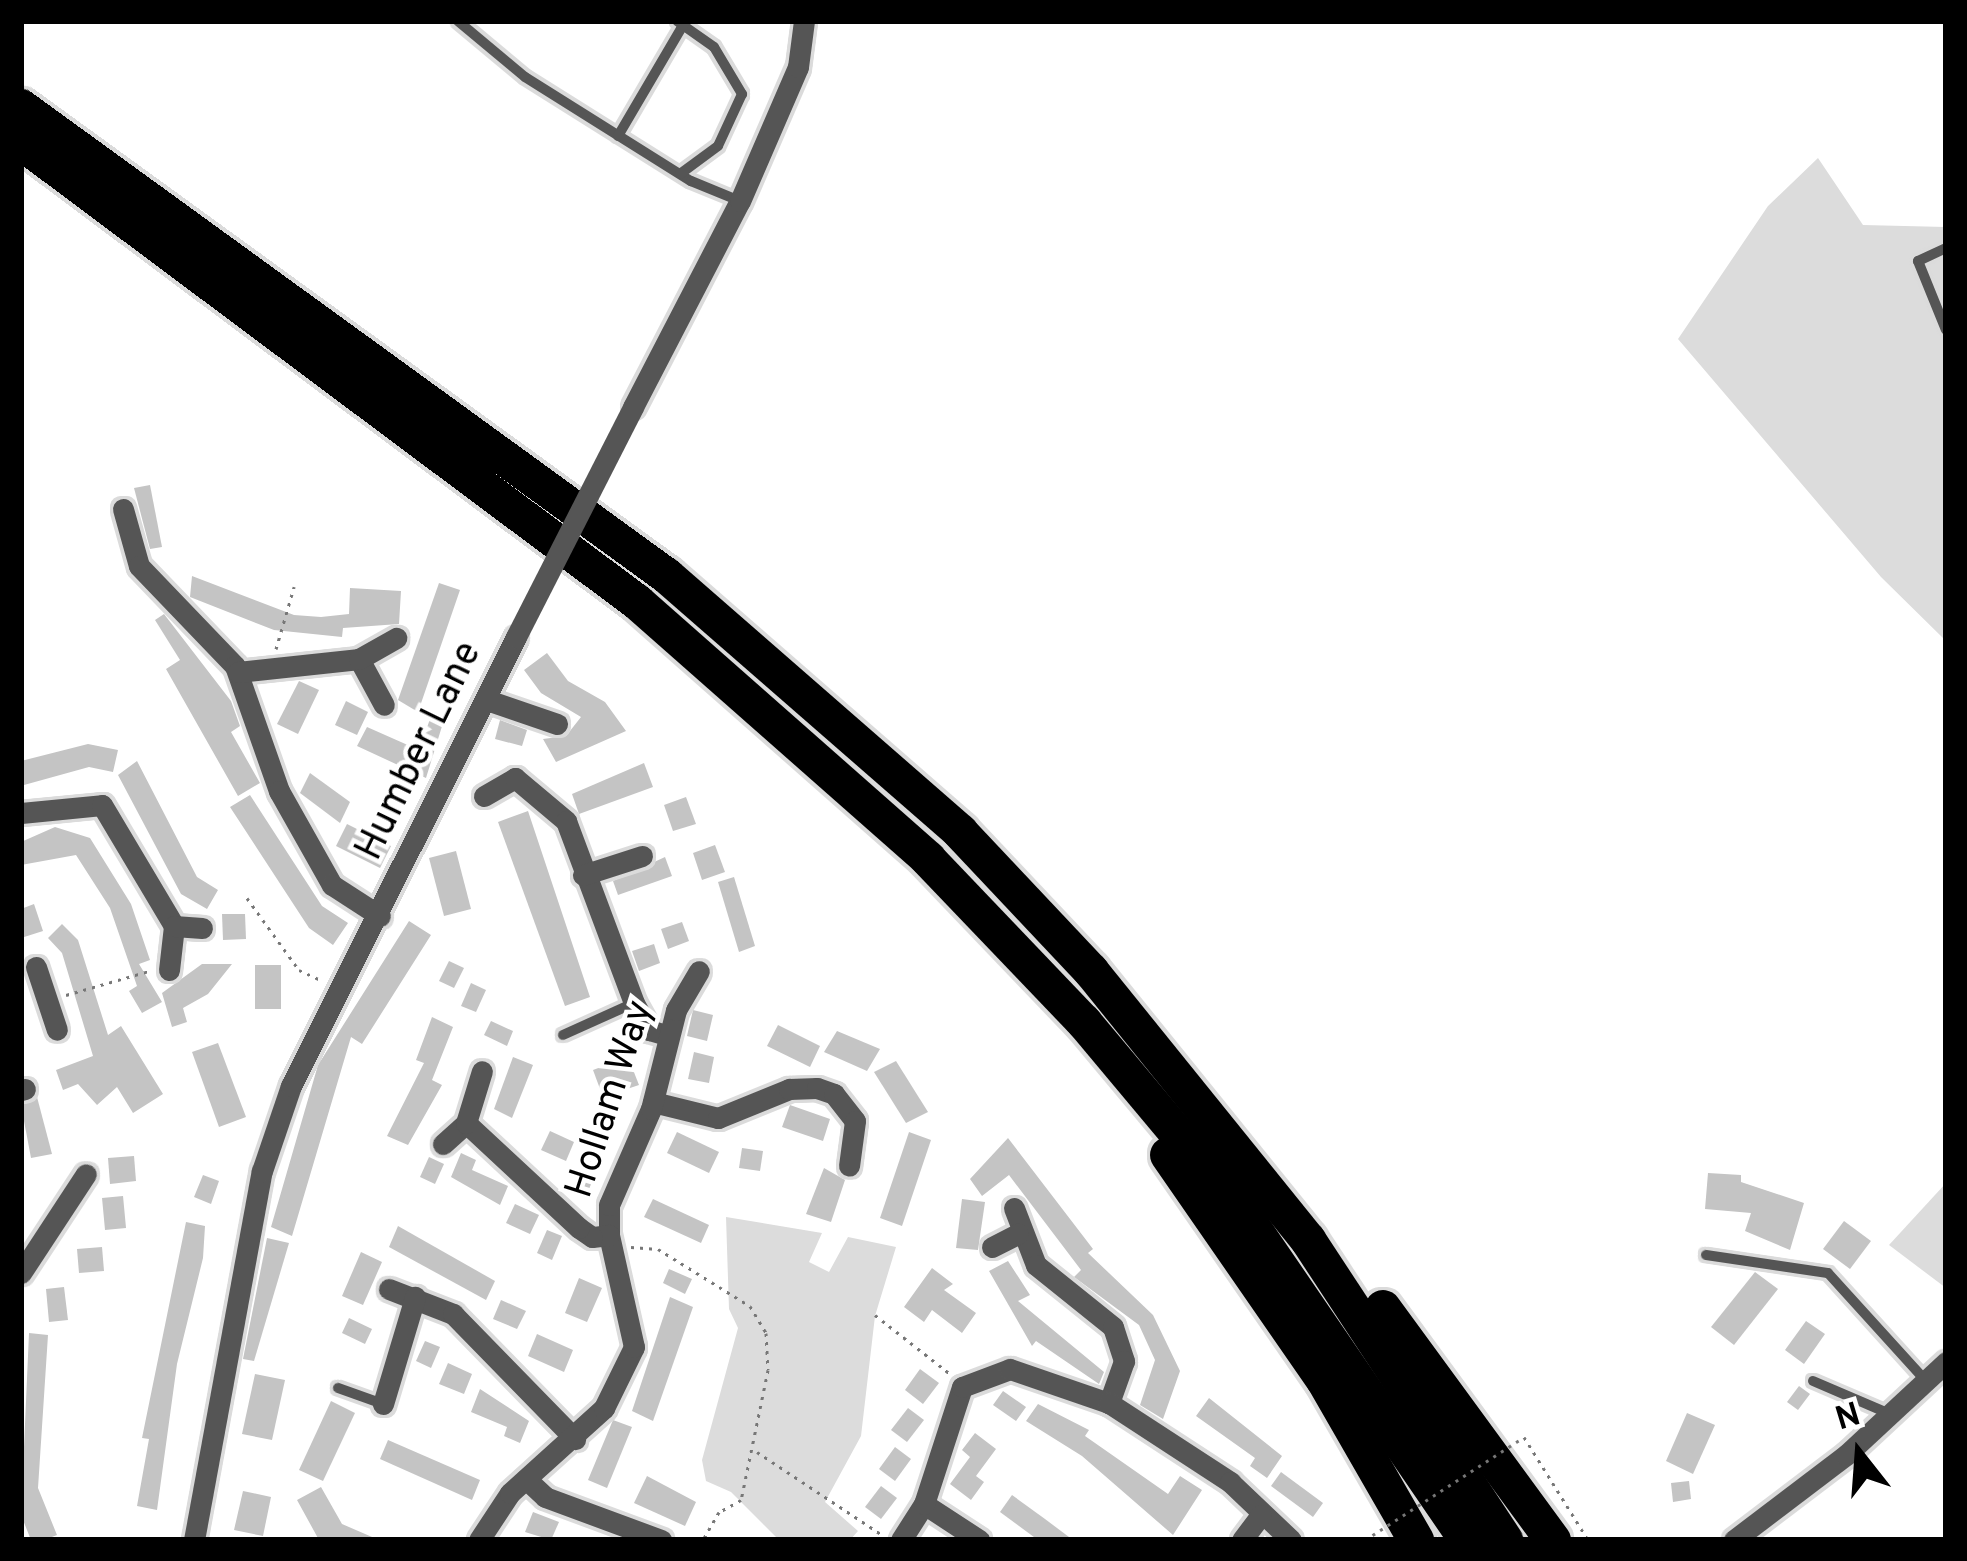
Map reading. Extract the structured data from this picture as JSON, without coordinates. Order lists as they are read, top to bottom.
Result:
{
  "streets": {
    "street": ["Humber Lane", "Hollam Way"]
  },
  "north": "top"
}
